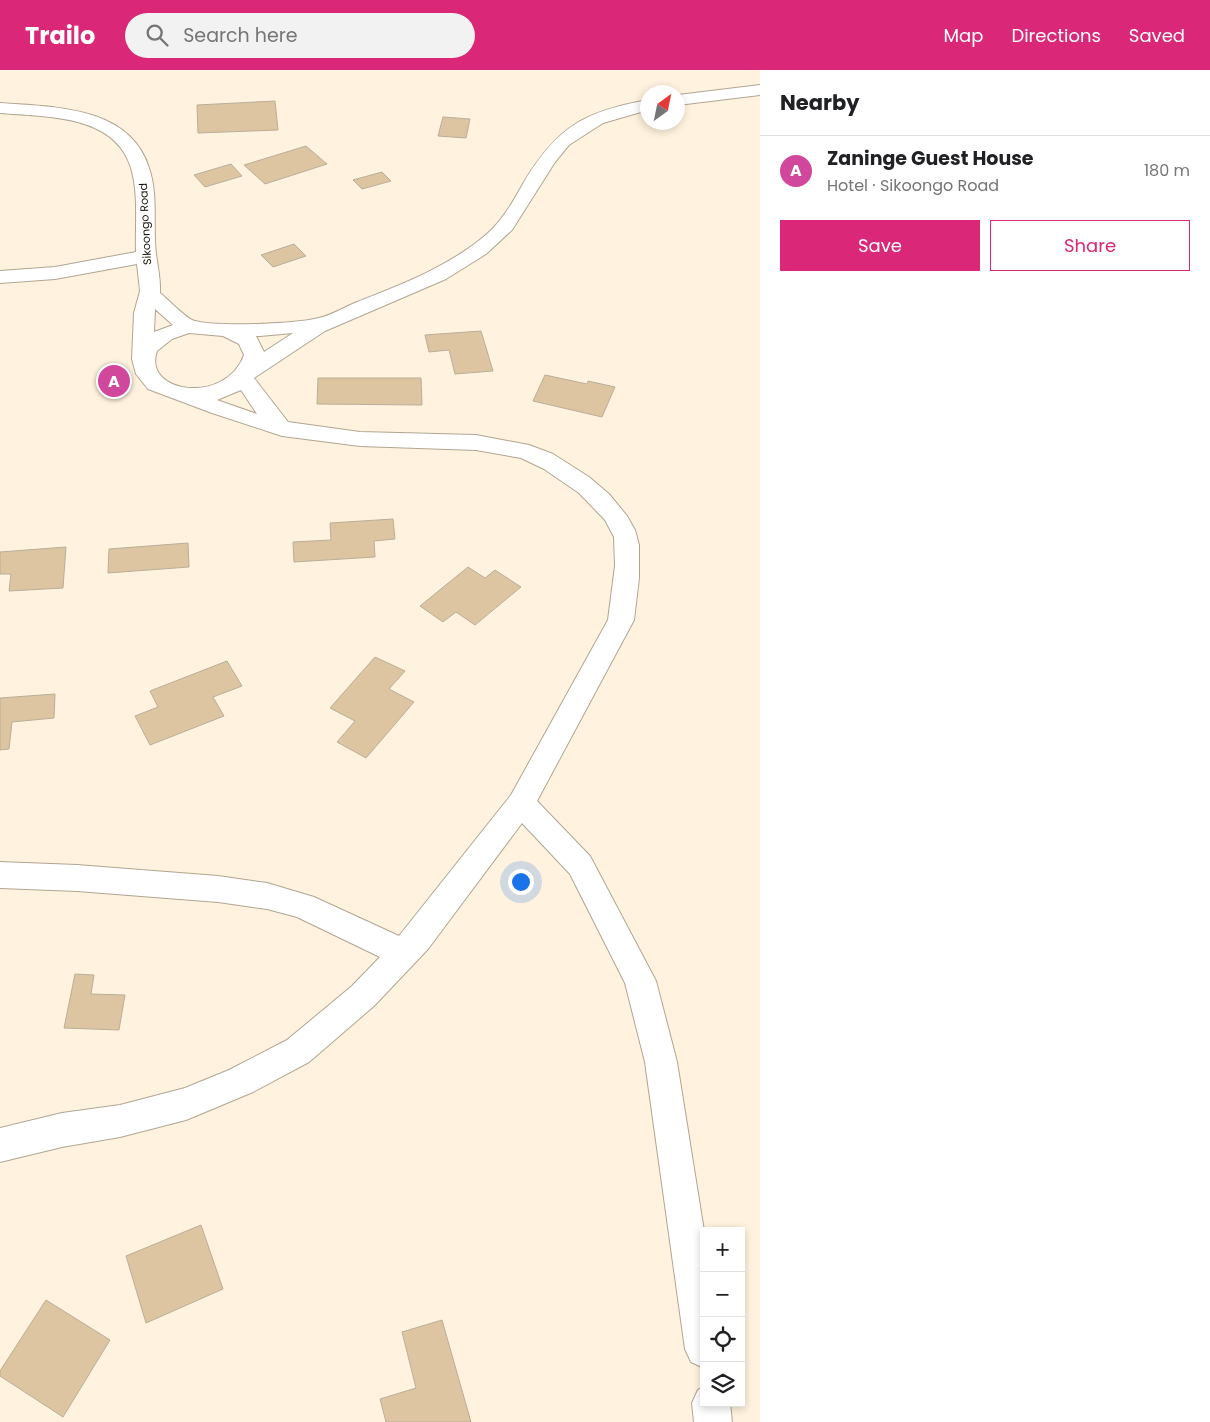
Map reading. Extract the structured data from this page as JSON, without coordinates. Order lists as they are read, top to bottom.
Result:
{
  "streets": {
    "street": ["Sikoongo Road"]
  },
  "north": "top right",
  "page": {
    "header": "Trailo",
    "search": "Search here",
    "nav": ["Map", "Directions", "Saved"],
    "heading": "Nearby",
    "list": [
      {
        "mark": "A",
        "name": "Zaninge Guest House",
        "note": "Hotel · Sikoongo Road",
        "value": "180 m"
      }
    ],
    "buttons": ["Save", "Share"],
    "pins": "A",
    "map_buttons": ["+", "−"]
  }
}
